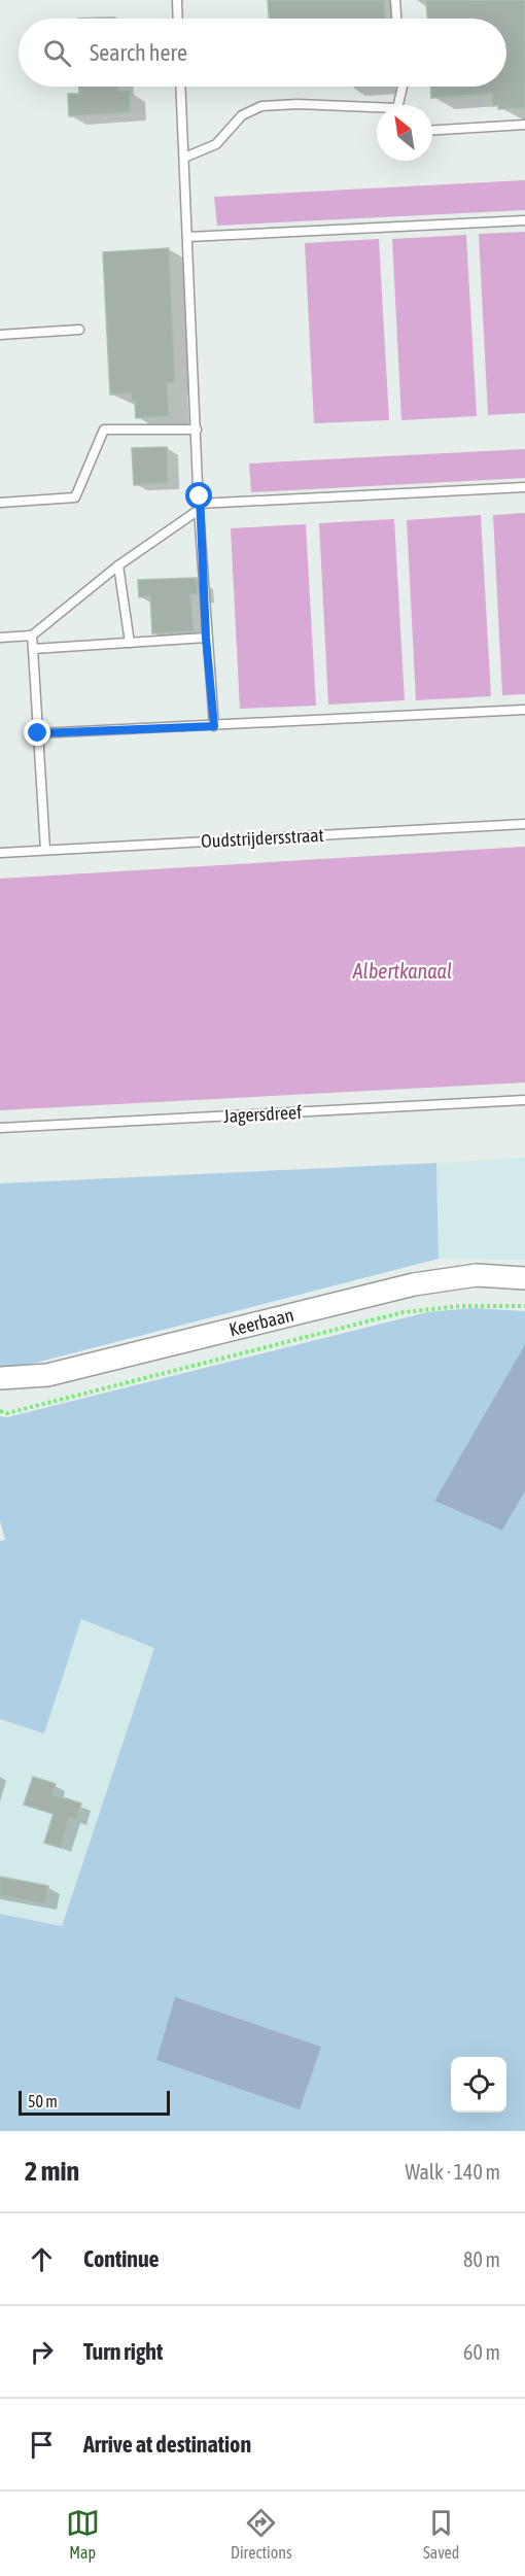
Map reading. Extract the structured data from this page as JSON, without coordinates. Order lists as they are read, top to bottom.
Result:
{
  "streets": {
    "street": ["Keerbaan"],
    "lane": ["Oudstrijdersstraat", "Jagersdreef"]
  },
  "water": ["Albertkanaal"],
  "scale_bar": "50 m",
  "north": "top left",
  "page": {
    "search": "Search here",
    "scale": "50 m",
    "heading": ["2 min", "Walk · 140 m"],
    "list": [
      ["Continue", "80 m"],
      ["Turn right", "60 m"],
      "Arrive at destination"
    ],
    "nav": ["Map", "Directions", "Saved"]
  }
}
